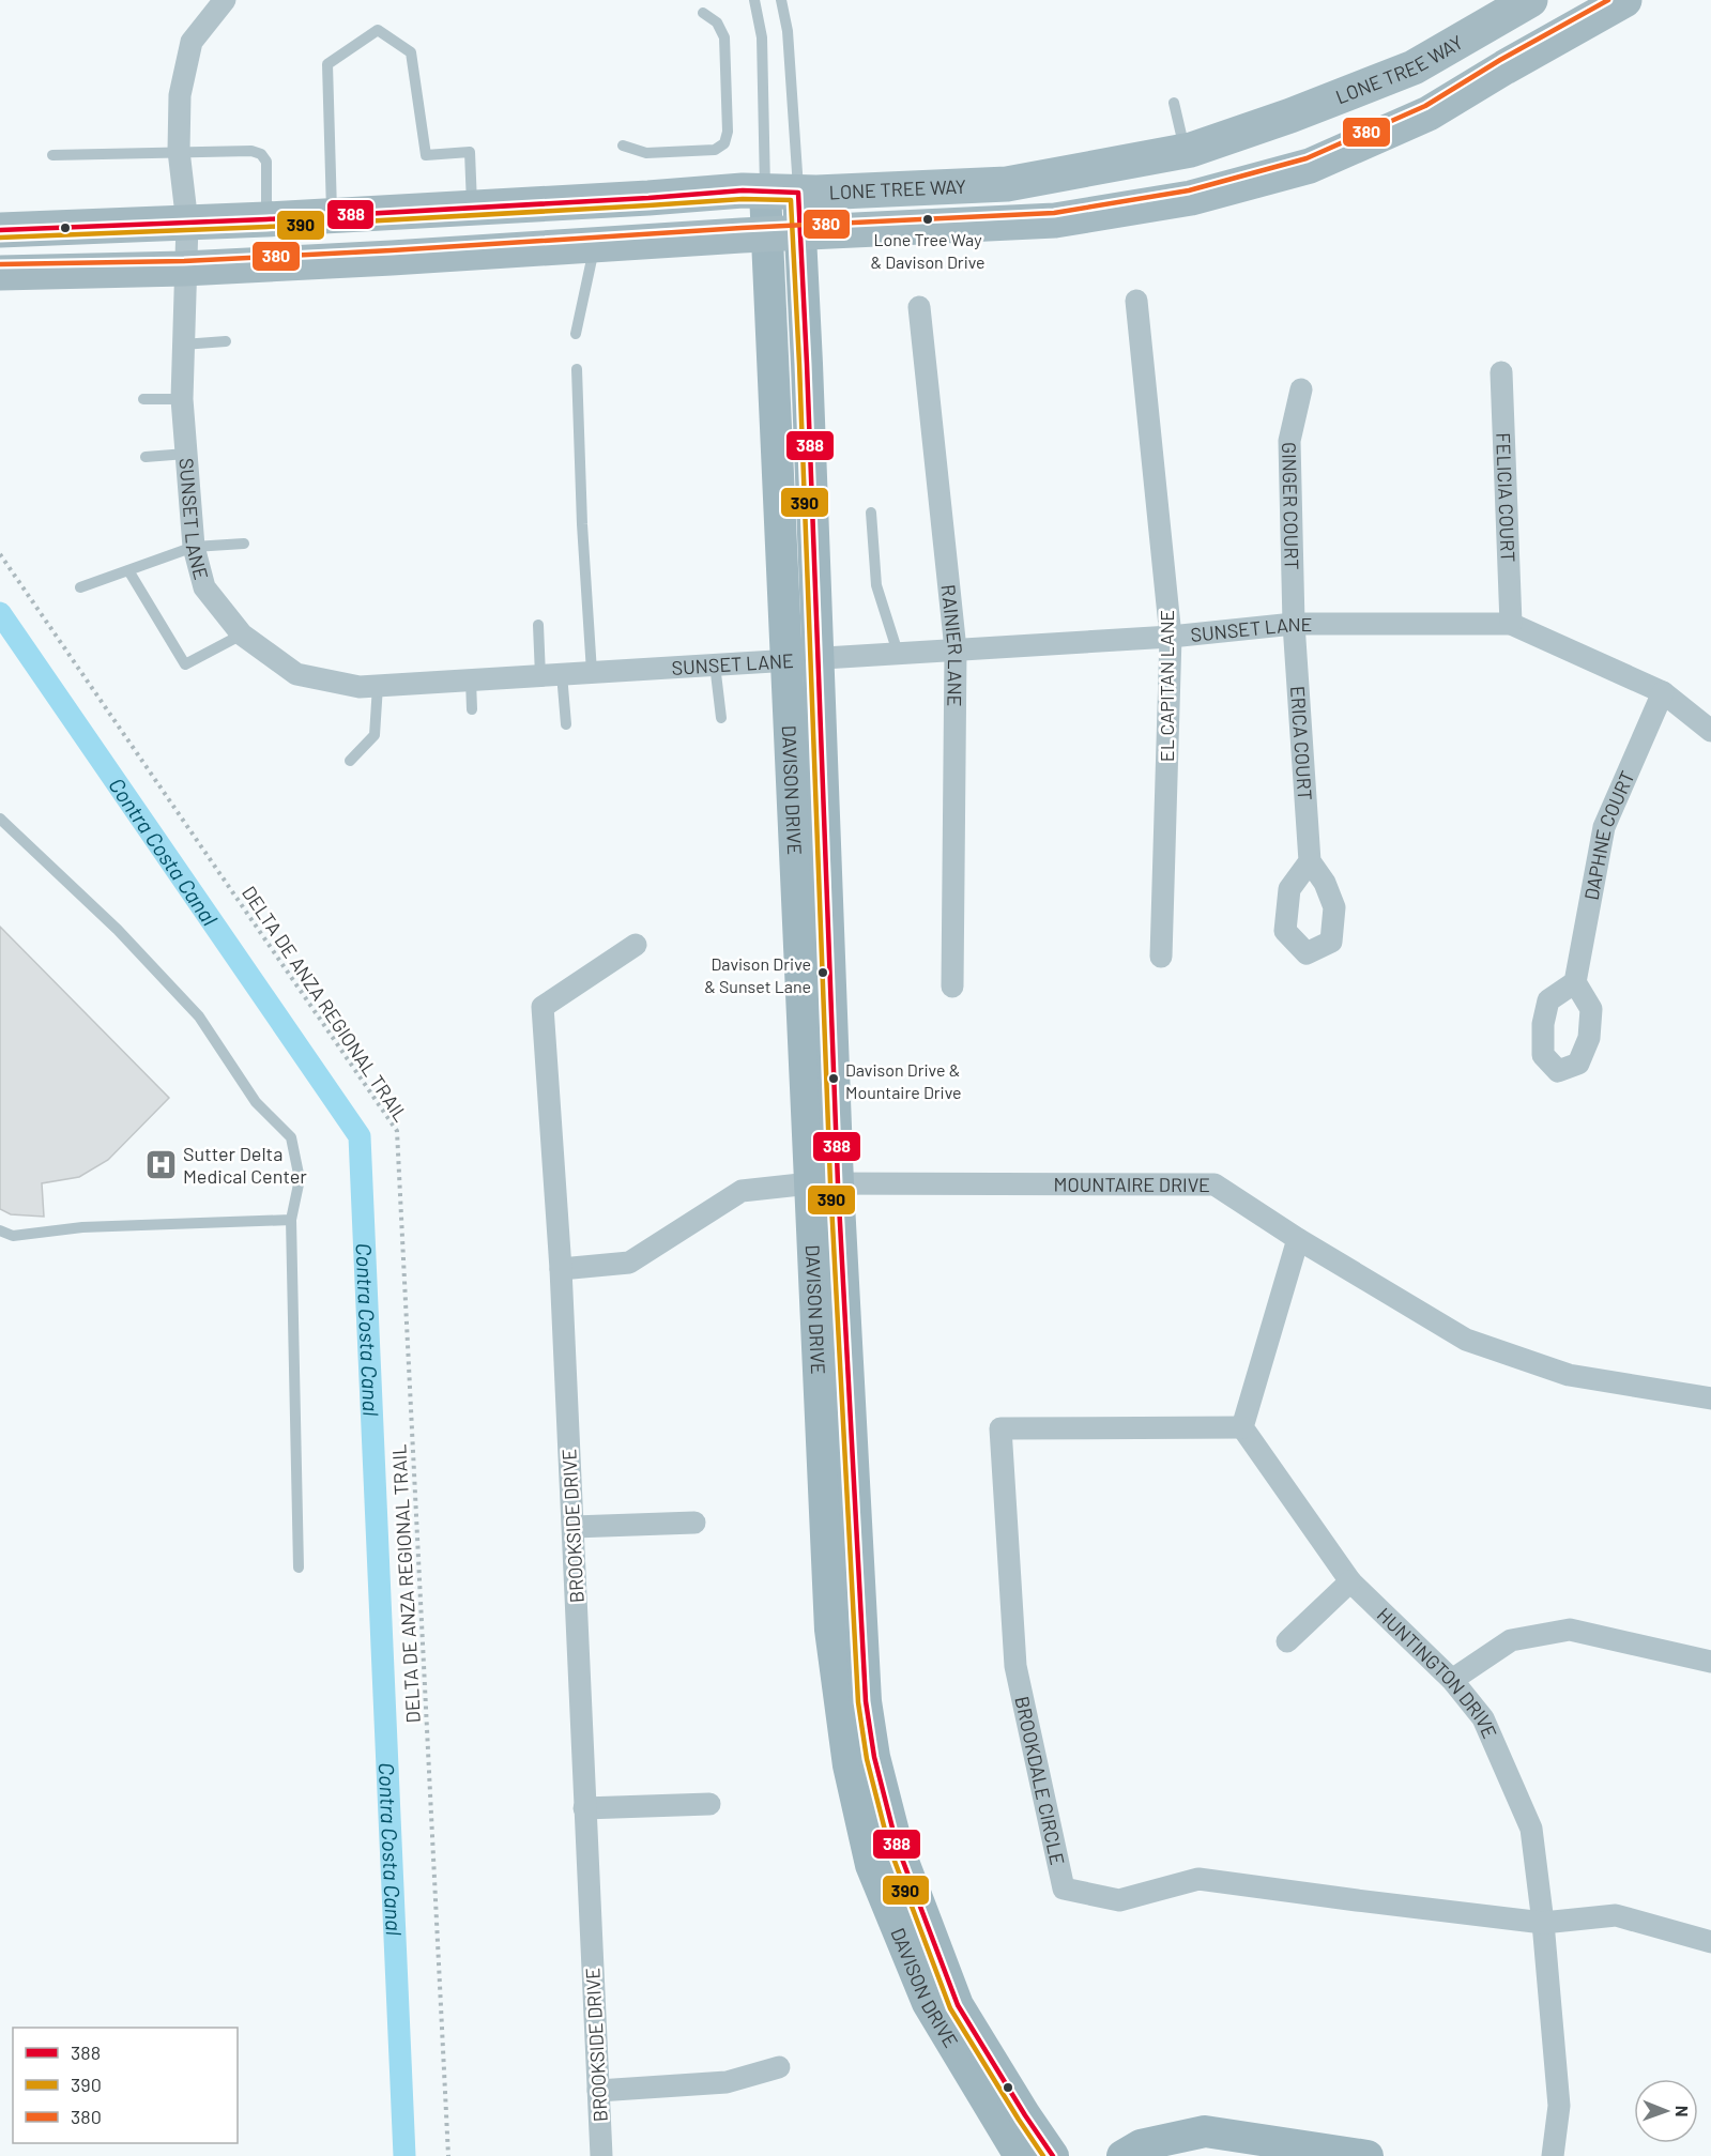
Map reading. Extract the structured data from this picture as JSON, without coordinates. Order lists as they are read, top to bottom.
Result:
{
  "streets": {
    "main road": ["LONE TREE WAY", "DAVISON DRIVE"],
    "street": [
      "FELICIA COURT",
      "GINGER COURT",
      "SUNSET LANE",
      "RAINIER LANE",
      "EL CAPITAN LANE",
      "ERICA COURT",
      "DAPHNE COURT",
      "MOUNTAIRE DRIVE",
      "BROOKSIDE DRIVE",
      "HUNTINGTON DRIVE",
      "BROOKDALE CIRCLE"
    ],
    "path": ["DELTA DE ANZA REGIONAL TRAIL"]
  },
  "crossings": [
    ["LONE TREE WAY", "SUNSET LANE"],
    ["LONE TREE WAY", "DAVISON DRIVE"],
    ["FELICIA COURT", "SUNSET LANE"],
    ["GINGER COURT", "SUNSET LANE"],
    ["GINGER COURT", "ERICA COURT"],
    ["SUNSET LANE", "RAINIER LANE"],
    ["SUNSET LANE", "EL CAPITAN LANE"],
    ["SUNSET LANE", "ERICA COURT"],
    ["SUNSET LANE", "DAVISON DRIVE"],
    ["SUNSET LANE", "DAPHNE COURT"],
    ["DAVISON DRIVE", "MOUNTAIRE DRIVE"],
    ["MOUNTAIRE DRIVE", "BROOKSIDE DRIVE"],
    ["HUNTINGTON DRIVE", "BROOKDALE CIRCLE"]
  ],
  "water": ["Contra Costa Canal"],
  "places": {
    "other": ["Lone Tree Way & Davison Drive", "Davison Drive & Sunset Lane", "Davison Drive & Mountaire Drive"],
    "hospital": ["Sutter Delta Medical Center"]
  },
  "lines": ["transit line 380", "transit line 388", "transit line 390"],
  "legend": ["388", "390", "380"],
  "north": "right"
}
